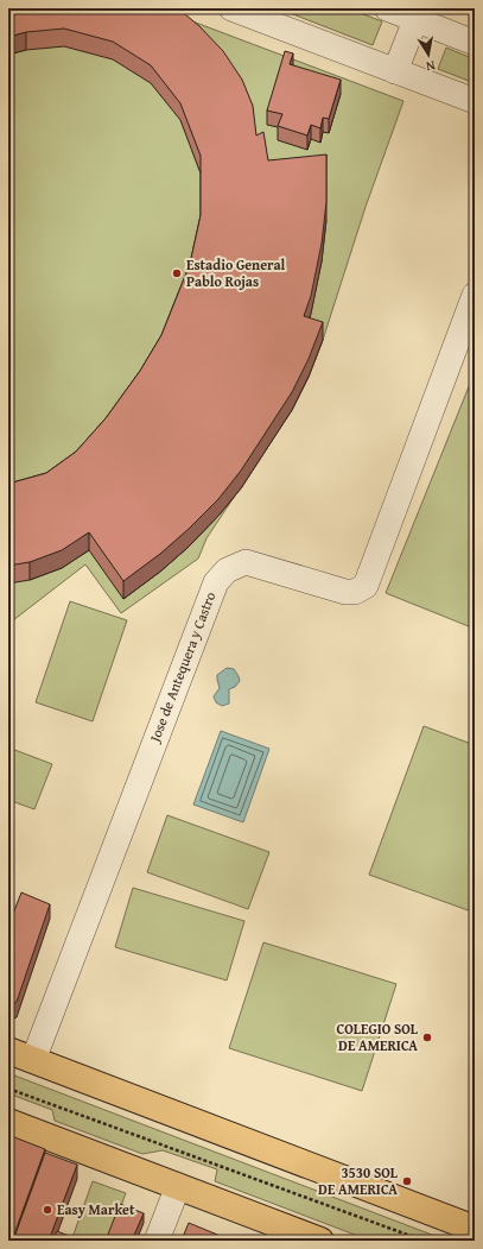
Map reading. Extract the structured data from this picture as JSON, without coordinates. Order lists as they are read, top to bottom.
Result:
{
  "streets": {
    "street": ["Jose de Antequera y Castro"]
  },
  "places": [
    "Estadio General Pablo Rojas",
    "COLEGIO SOL DE AMERICA",
    "3530 SOL DE AMERICA",
    "Easy Market"
  ],
  "north": "bottom"
}
